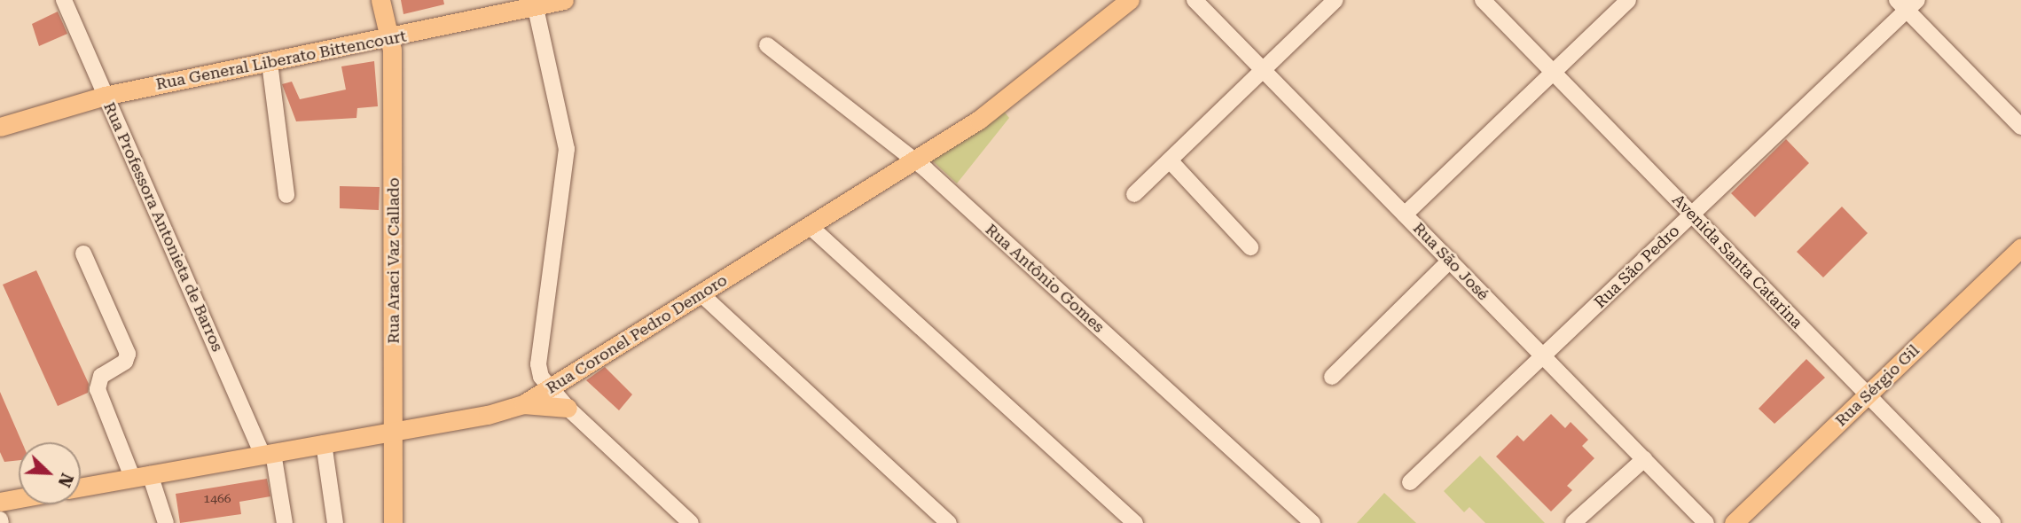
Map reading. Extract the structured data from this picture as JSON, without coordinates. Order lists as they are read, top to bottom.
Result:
{
  "streets": {
    "main road": [
      "Rua General Liberato Bittencourt",
      "Rua Araci Vaz Callado",
      "Rua Coronel Pedro Demoro",
      "Rua Sérgio Gil"
    ],
    "street": [
      "Rua Professora Antonieta de Barros",
      "Rua São José",
      "Avenida Santa Catarina",
      "Rua São Pedro",
      "Rua Antônio Gomes"
    ]
  },
  "crossings": [
    ["Rua General Liberato Bittencourt", "Rua Professora Antonieta de Barros"],
    ["Rua General Liberato Bittencourt", "Rua Araci Vaz Callado"],
    ["Rua Professora Antonieta de Barros", "Rua Coronel Pedro Demoro"],
    ["Rua Araci Vaz Callado", "Rua Coronel Pedro Demoro"],
    ["Rua São José", "Rua São Pedro"],
    ["Avenida Santa Catarina", "Rua São Pedro"],
    ["Avenida Santa Catarina", "Rua Sérgio Gil"],
    ["Rua Antônio Gomes", "Rua Coronel Pedro Demoro"]
  ],
  "house_numbers": ["1466"],
  "north": "bottom right"
}
